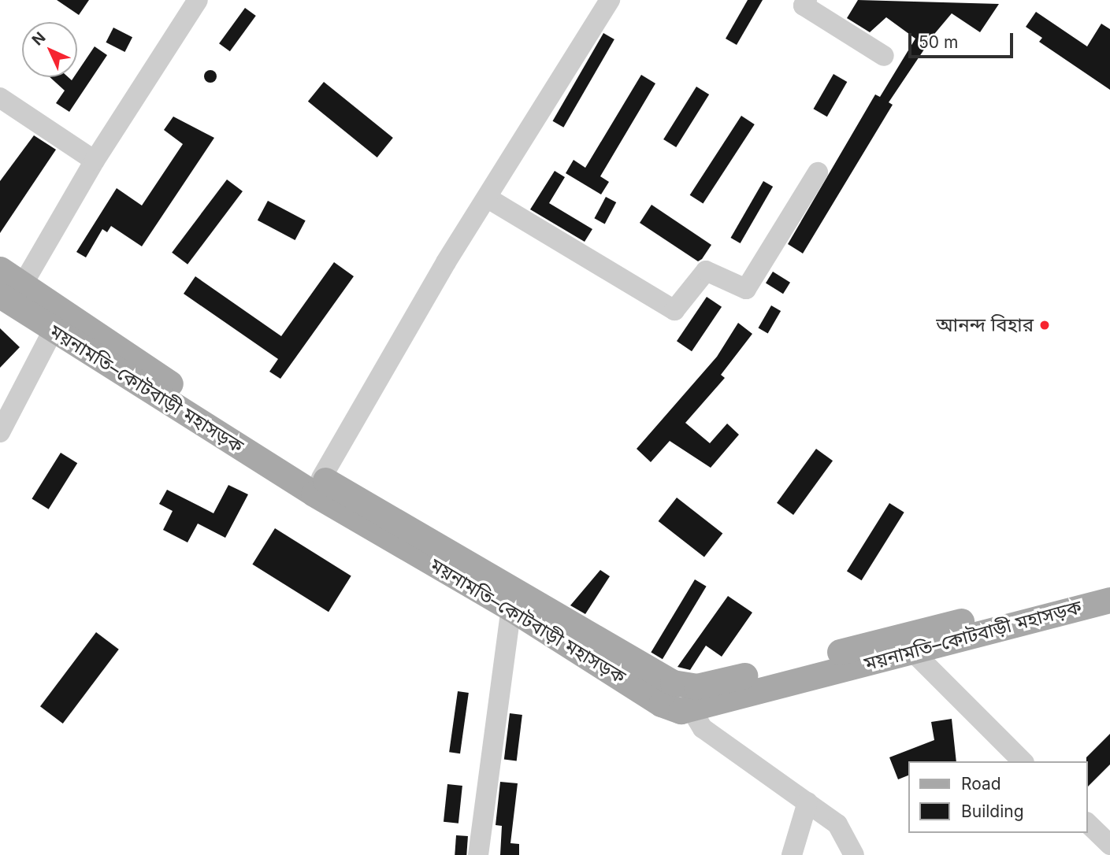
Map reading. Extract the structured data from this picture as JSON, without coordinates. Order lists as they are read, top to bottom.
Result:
{
  "streets": {
    "main road": ["ময়নামতি–কোটবাড়ী মহাসড়ক"]
  },
  "places": ["আনন্দ বিহার"],
  "legend": ["Road", "Building"],
  "scale_bar": "50 m",
  "north": "top left"
}
